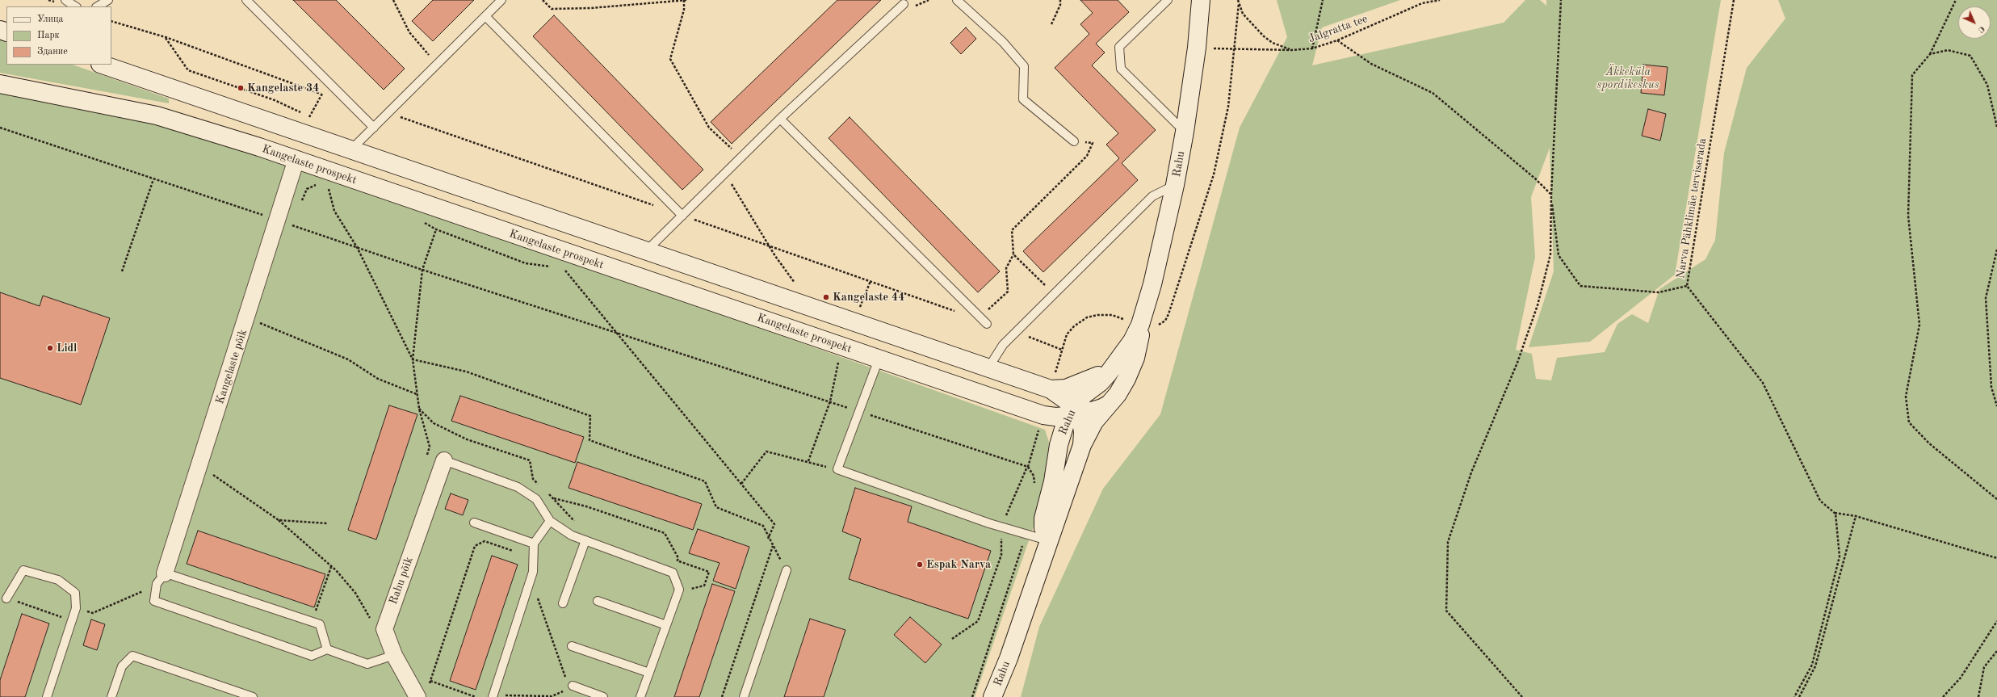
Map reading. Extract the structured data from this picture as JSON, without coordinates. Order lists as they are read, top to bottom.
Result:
{
  "streets": {
    "main road": ["Rahu", "Kangelaste prospekt"],
    "street": ["Kangelaste põik", "Rahu põik"],
    "path": ["Jalgratta tee", "Narva Pähklimäe terviserada"]
  },
  "crossings": [
    ["Jalgratta tee", "Rahu"],
    ["Rahu", "Kangelaste prospekt"],
    ["Kangelaste prospekt", "Kangelaste põik"]
  ],
  "parks": ["Äkkeküla spordikeskus"],
  "places": [
    "Kangelaste 34",
    "Kangelaste 44",
    "Lidl",
    "Espak Narva"
  ],
  "legend": ["Улица", "Парк", "Здание"],
  "north": "bottom right"
}
